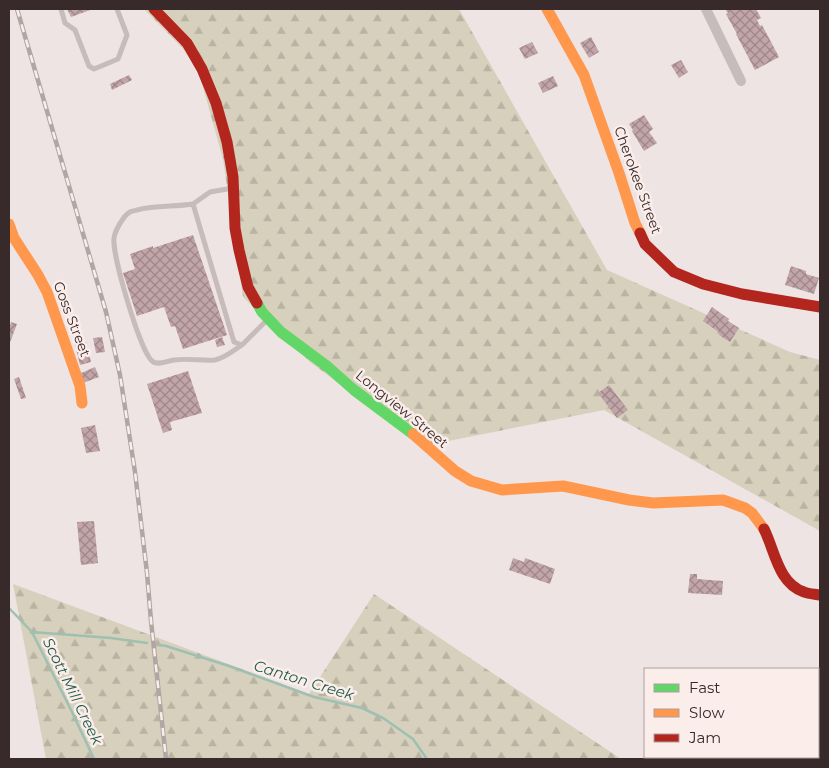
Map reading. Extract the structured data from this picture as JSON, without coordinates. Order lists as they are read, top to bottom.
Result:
{
  "streets": {
    "street": ["Cherokee Street", "Goss Street", "Longview Street"]
  },
  "water": ["Canton Creek", "Scott Mill Creek"],
  "legend": ["Fast", "Slow", "Jam"]
}
